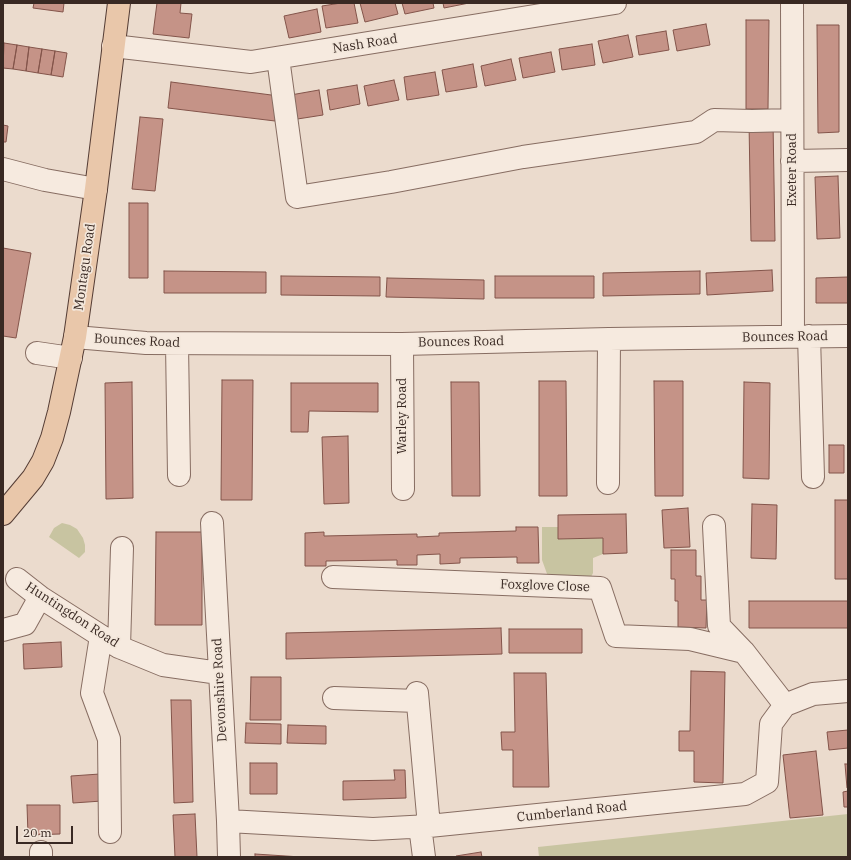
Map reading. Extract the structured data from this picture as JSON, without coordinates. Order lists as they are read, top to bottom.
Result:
{
  "streets": {
    "main road": ["Montagu Road"],
    "street": [
      "Nash Road",
      "Exeter Road",
      "Bounces Road",
      "Warley Road",
      "Foxglove Close",
      "Huntingdon Road",
      "Devonshire Road",
      "Cumberland Road"
    ]
  },
  "crossings": [
    ["Nash Road", "Montagu Road"],
    ["Exeter Road", "Bounces Road"],
    ["Montagu Road", "Bounces Road"],
    ["Bounces Road", "Warley Road"],
    ["Huntingdon Road", "Devonshire Road"],
    ["Devonshire Road", "Cumberland Road"]
  ],
  "scale_bar": "20 m"
}
